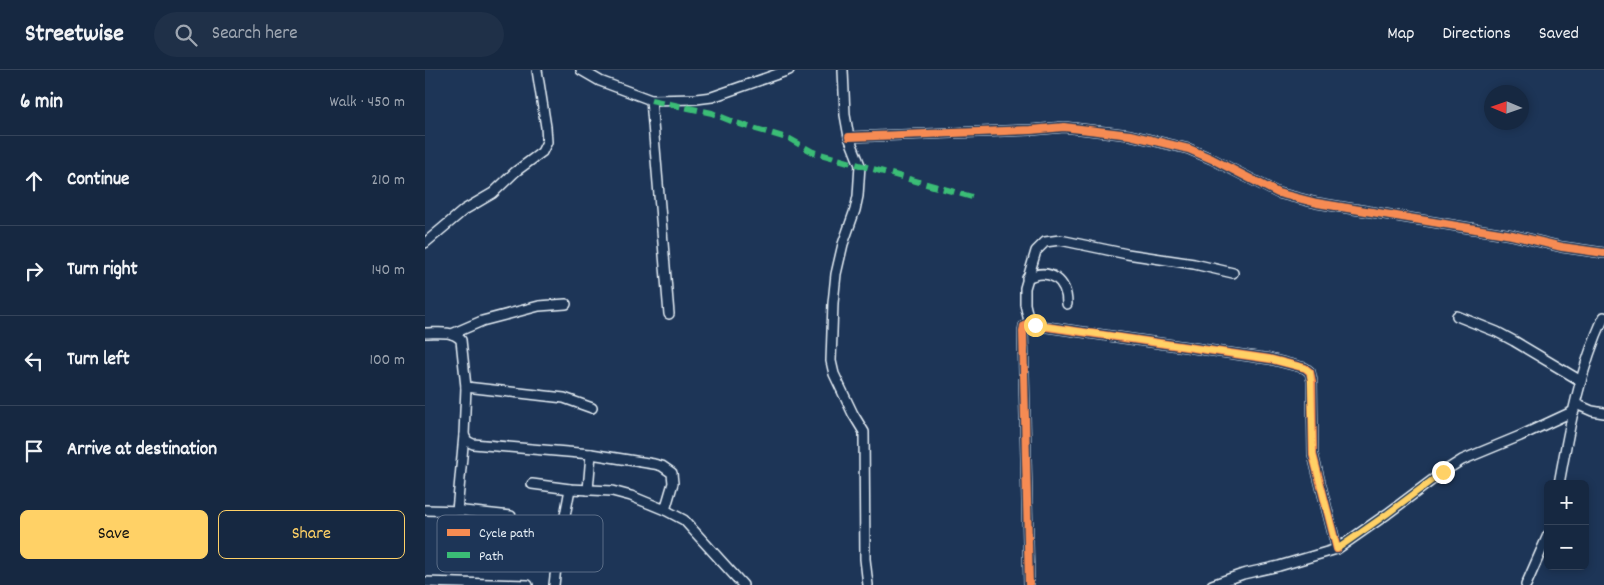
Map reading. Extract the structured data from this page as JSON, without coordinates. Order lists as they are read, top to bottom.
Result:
{
  "legend": ["Cycle path", "Path"],
  "north": "left",
  "page": {
    "header": "Streetwise",
    "search": "Search here",
    "nav": ["Map", "Directions", "Saved"],
    "heading": ["6 min", "Walk · 450 m"],
    "list": [
      ["Continue", "210 m"],
      ["Turn right", "140 m"],
      ["Turn left", "100 m"],
      "Arrive at destination"
    ],
    "map_buttons": ["+", "−"],
    "buttons": ["Save", "Share"]
  }
}
